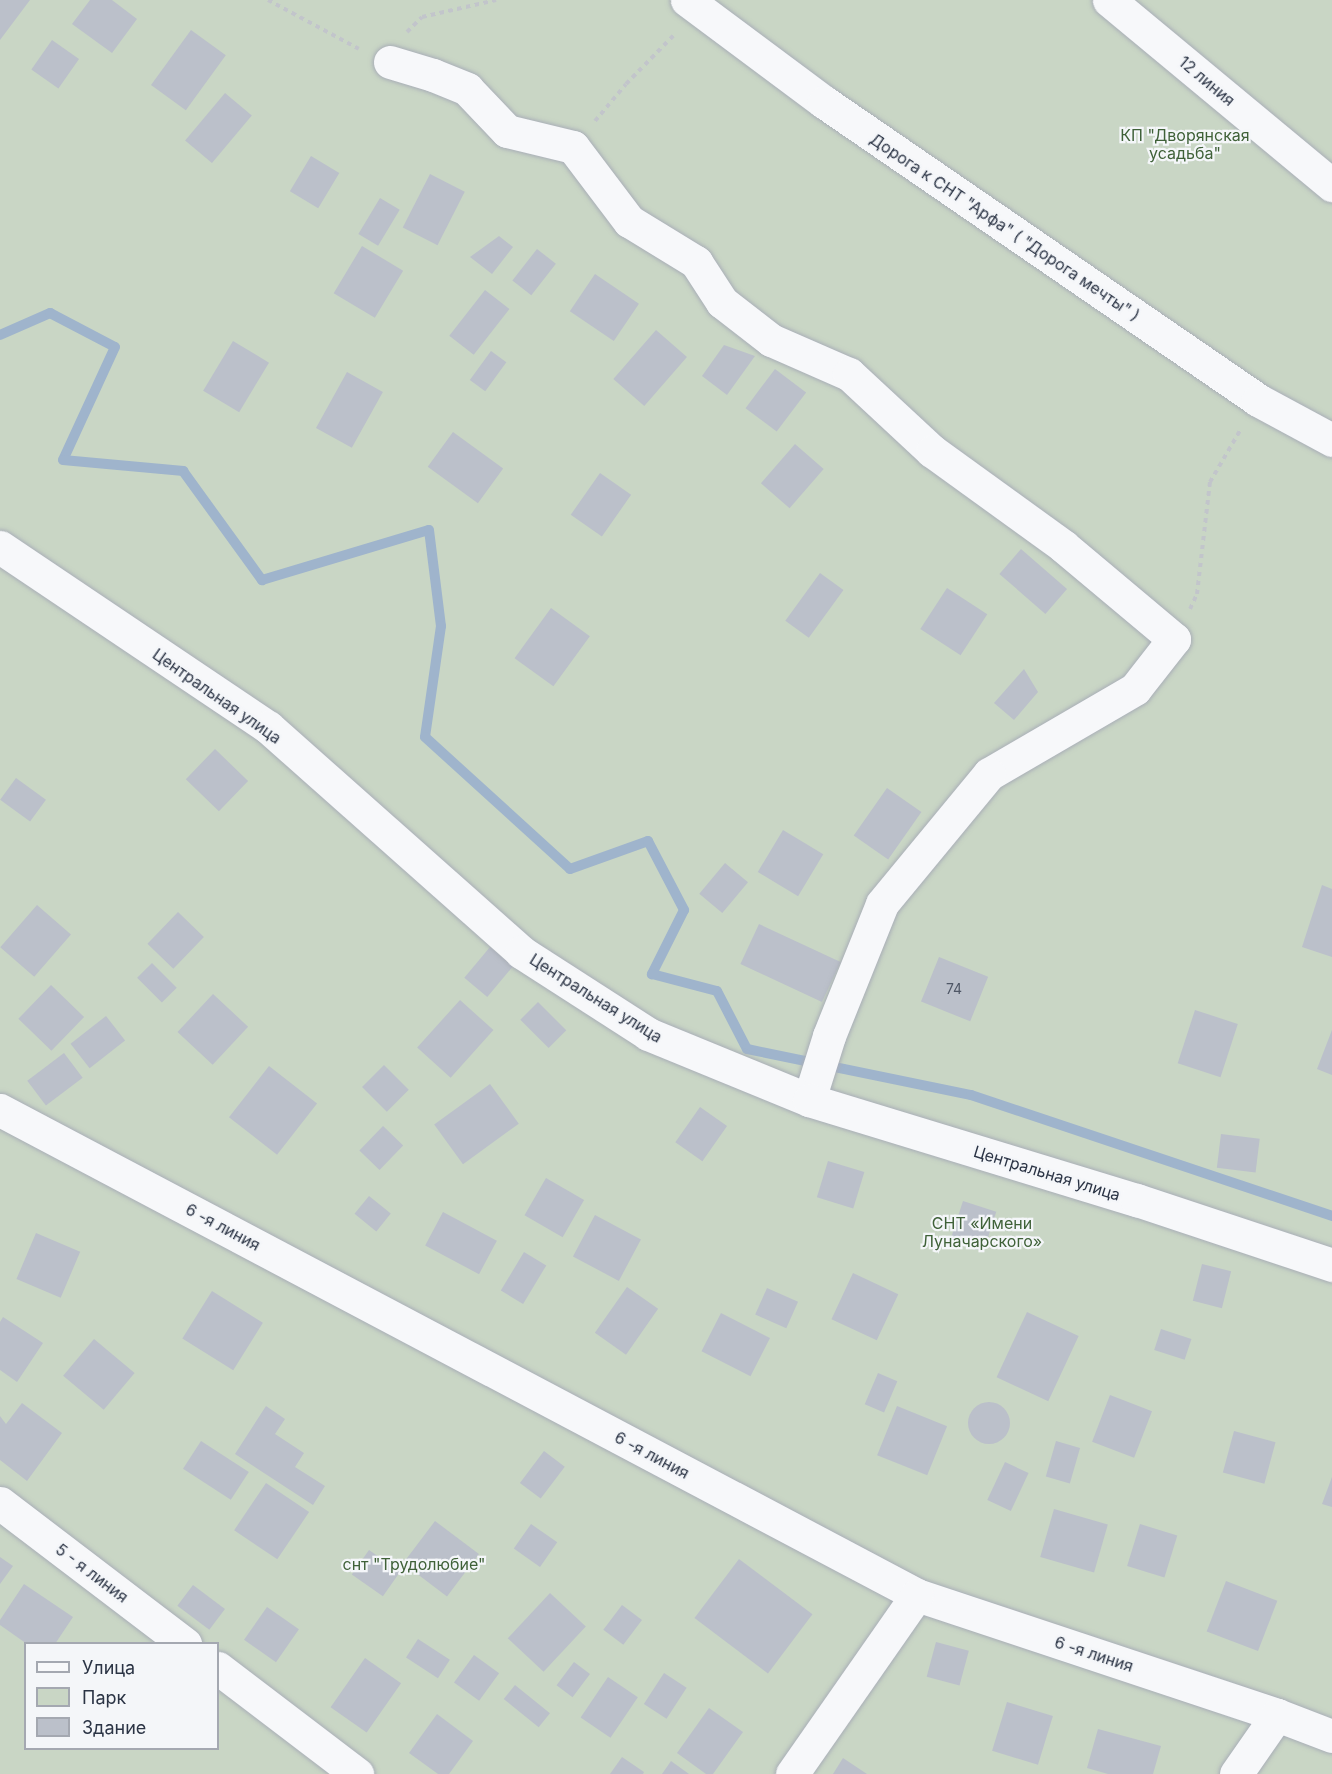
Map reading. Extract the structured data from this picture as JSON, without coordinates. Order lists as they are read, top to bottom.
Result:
{
  "streets": {
    "street": [
      "12 линия",
      "Дорога к СНТ \"Арфа\" ( \"Дорога мечты\" )",
      "Центральная улица",
      "6 -я линия",
      "5 - я линия"
    ]
  },
  "parks": ["КП \"Дворянская усадьба\"", "СНТ «Имени Луначарского»", "снт \"Трудолюбие\""],
  "house_numbers": ["74"],
  "legend": ["Улица", "Парк", "Здание"]
}
